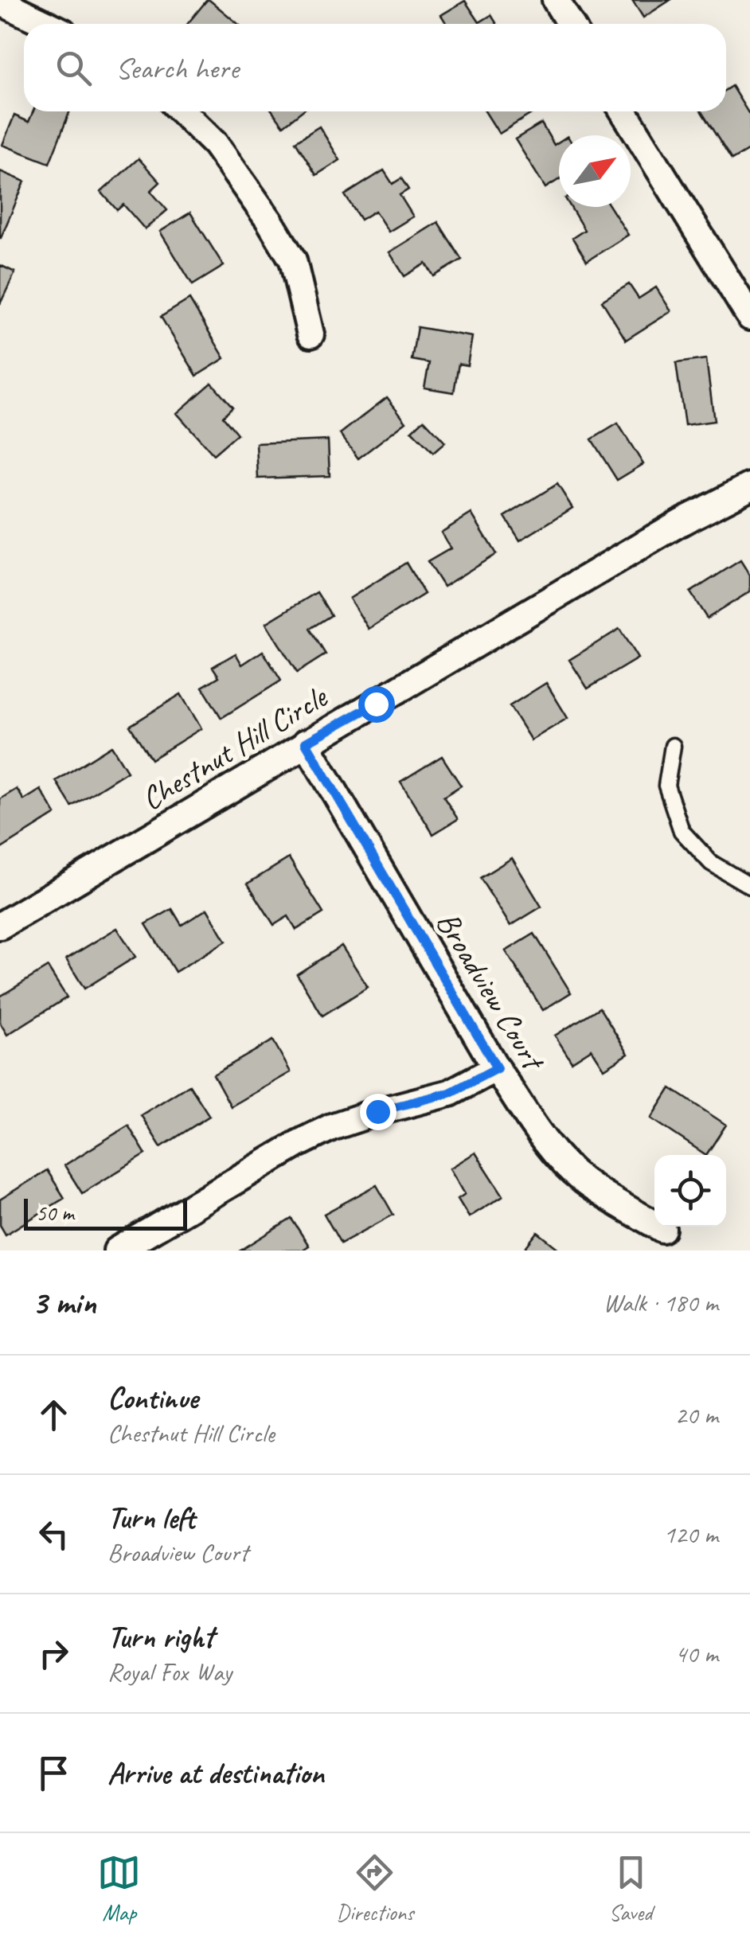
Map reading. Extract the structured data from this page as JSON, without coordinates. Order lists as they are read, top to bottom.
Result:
{
  "streets": {
    "street": ["Chestnut Hill Circle", "Broadview Court"]
  },
  "crossings": [
    ["Chestnut Hill Circle", "Broadview Court"]
  ],
  "scale_bar": "50 m",
  "north": "top right",
  "page": {
    "search": "Search here",
    "scale": "50 m",
    "heading": ["3 min", "Walk · 180 m"],
    "list": [
      ["Continue", "Chestnut Hill Circle", "20 m"],
      ["Turn left", "Broadview Court", "120 m"],
      ["Turn right", "Royal Fox Way", "40 m"],
      "Arrive at destination"
    ],
    "nav": ["Map", "Directions", "Saved"]
  }
}
